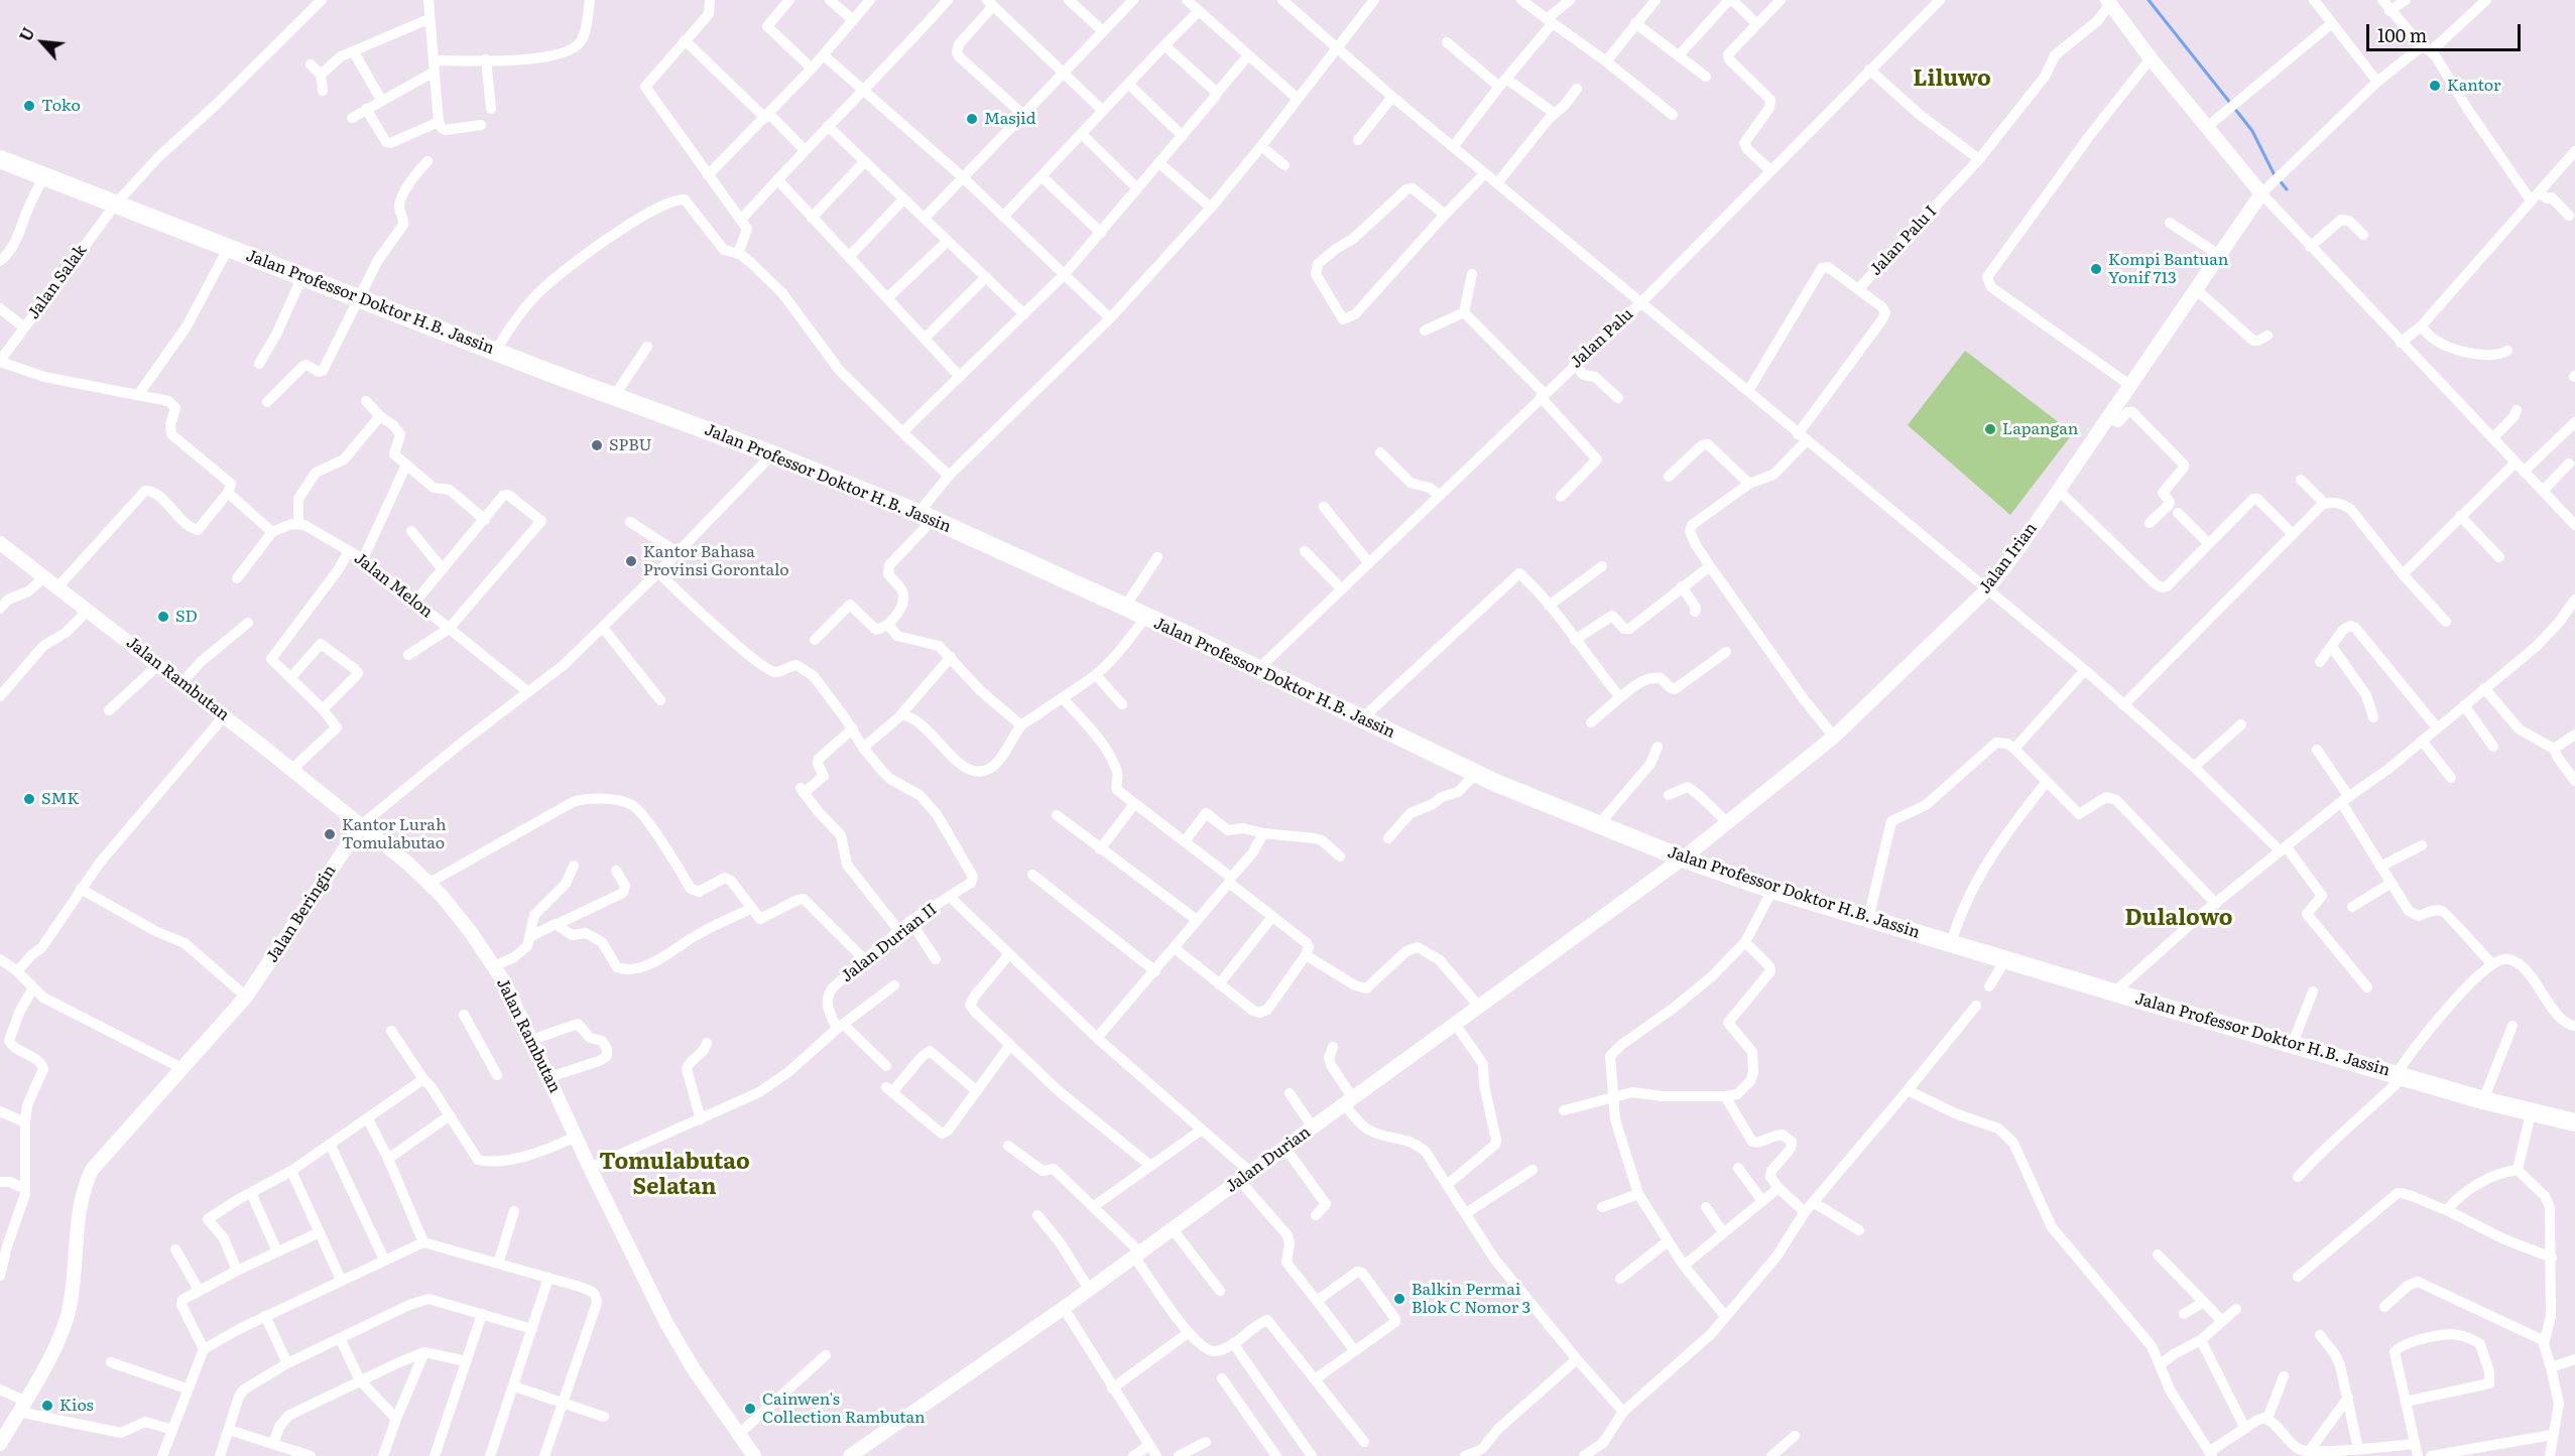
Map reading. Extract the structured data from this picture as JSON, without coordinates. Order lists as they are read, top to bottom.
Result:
{
  "streets": {
    "highway": ["Jalan Professor Doktor H.B. Jassin"],
    "street": [
      "Jalan Palu I",
      "Jalan Salak",
      "Jalan Palu",
      "Jalan Irian",
      "Jalan Melon",
      "Jalan Rambutan",
      "Jalan Beringin",
      "Jalan Durian II",
      "Jalan Durian"
    ]
  },
  "crossings": [
    ["Jalan Salak", "Jalan Professor Doktor H.B. Jassin"],
    ["Jalan Professor Doktor H.B. Jassin", "Jalan Palu"],
    ["Jalan Professor Doktor H.B. Jassin", "Jalan Irian"],
    ["Jalan Professor Doktor H.B. Jassin", "Jalan Beringin"],
    ["Jalan Professor Doktor H.B. Jassin", "Jalan Durian"],
    ["Jalan Irian", "Jalan Durian"],
    ["Jalan Melon", "Jalan Beringin"],
    ["Jalan Rambutan", "Jalan Beringin"]
  ],
  "districts": ["Liluwo", "Dulalowo", "Tomulabutao Selatan"],
  "places": [
    "Kantor",
    "Toko",
    "Masjid",
    "Kompi Bantuan Yonif 713",
    "Lapangan",
    "SPBU",
    "Kantor Bahasa Provinsi Gorontalo",
    "SD",
    "SMK",
    "Kantor Lurah Tomulabutao",
    "Balkin Permai Blok C Nomor 3",
    "Kios",
    "Cainwen's Collection Rambutan"
  ],
  "scale_bar": "100 m",
  "north": "top left"
}
